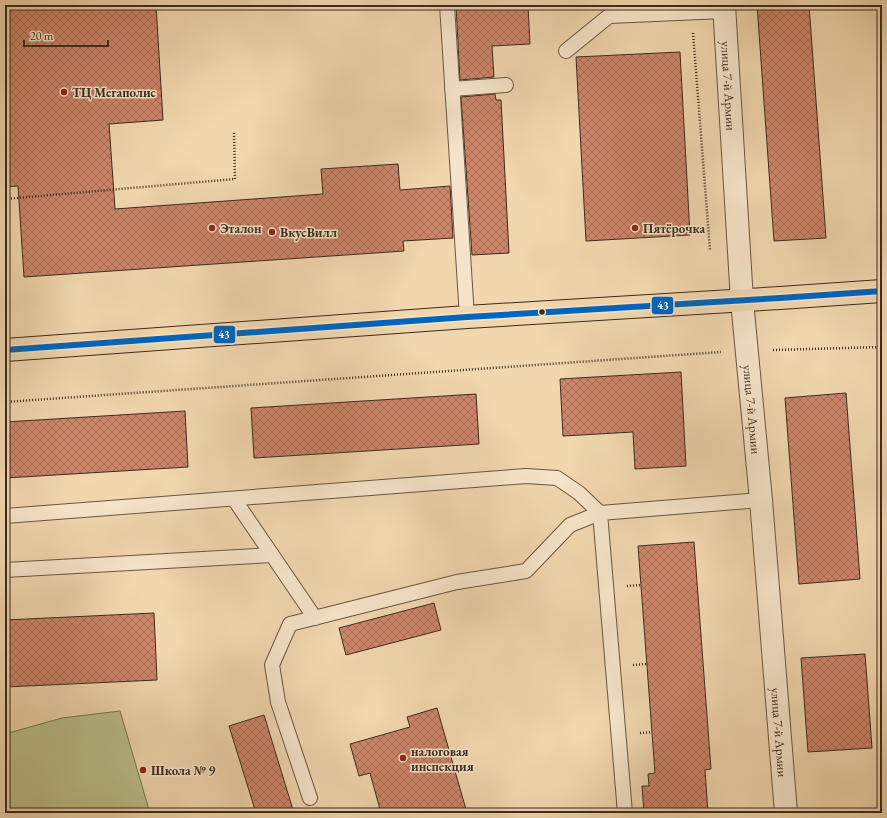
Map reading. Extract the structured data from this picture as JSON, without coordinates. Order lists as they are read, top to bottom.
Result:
{
  "streets": {
    "street": ["улица 7-й Армии"]
  },
  "places": [
    "ТЦ Мегаполис",
    "Эталон",
    "Пятёрочка",
    "ВкусВилл",
    "налоговая инспекция",
    "Школа № 9"
  ],
  "lines": ["transit line 43"],
  "scale_bar": "20 m"
}
